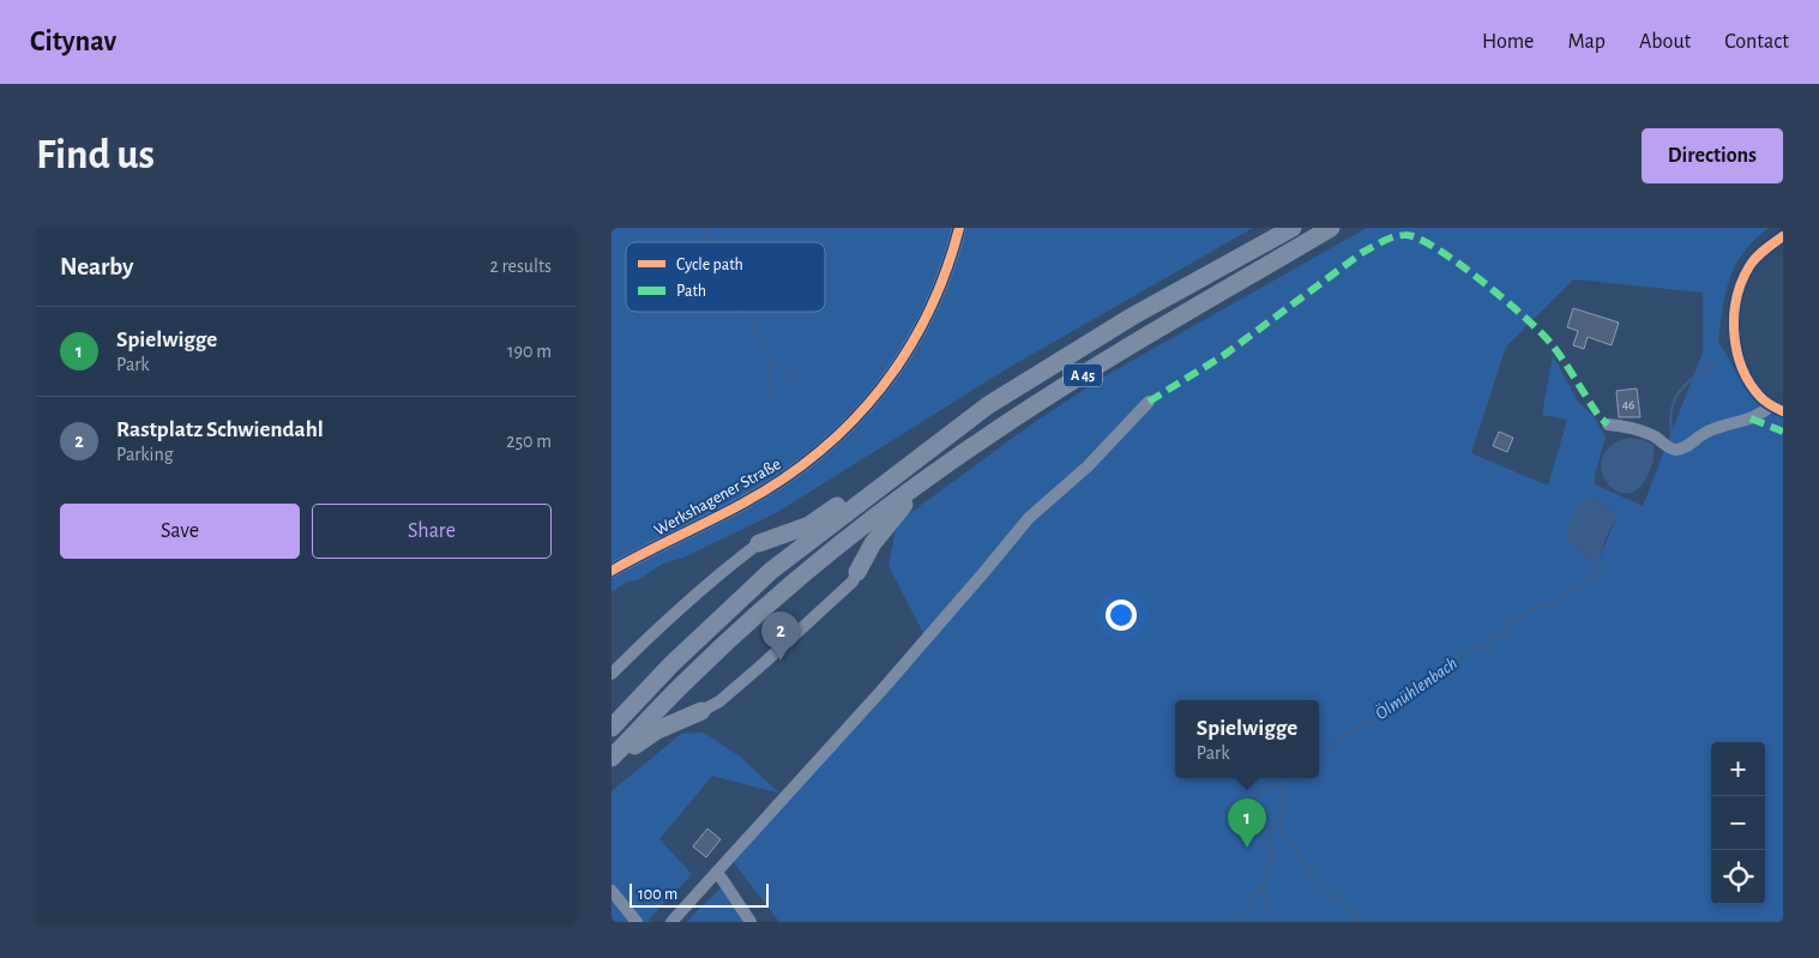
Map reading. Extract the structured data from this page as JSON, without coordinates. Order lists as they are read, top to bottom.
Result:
{
  "streets": {
    "highway": ["A 45"],
    "main road": ["Werkshagener Straße"]
  },
  "water": ["Ölmühlenbach"],
  "house_numbers": ["46"],
  "legend": ["Cycle path", "Path"],
  "scale_bar": "100 m",
  "page": {
    "header": "Citynav",
    "nav": [
      "Home",
      "Map",
      "About",
      "Contact"
    ],
    "buttons": [
      "Directions",
      ["Save", "Share"]
    ],
    "title": "Find us",
    "heading": ["Nearby", "2 results"],
    "list": [
      {
        "mark": "1",
        "name": "Spielwigge",
        "note": "Park",
        "value": "190 m"
      },
      {
        "mark": "2",
        "name": "Rastplatz Schwiendahl",
        "note": "Parking",
        "value": "250 m"
      }
    ],
    "pins": ["2", "1"],
    "popup": ["Spielwigge", "Park"],
    "map_buttons": ["+", "−"],
    "scale": "100 m"
  }
}
